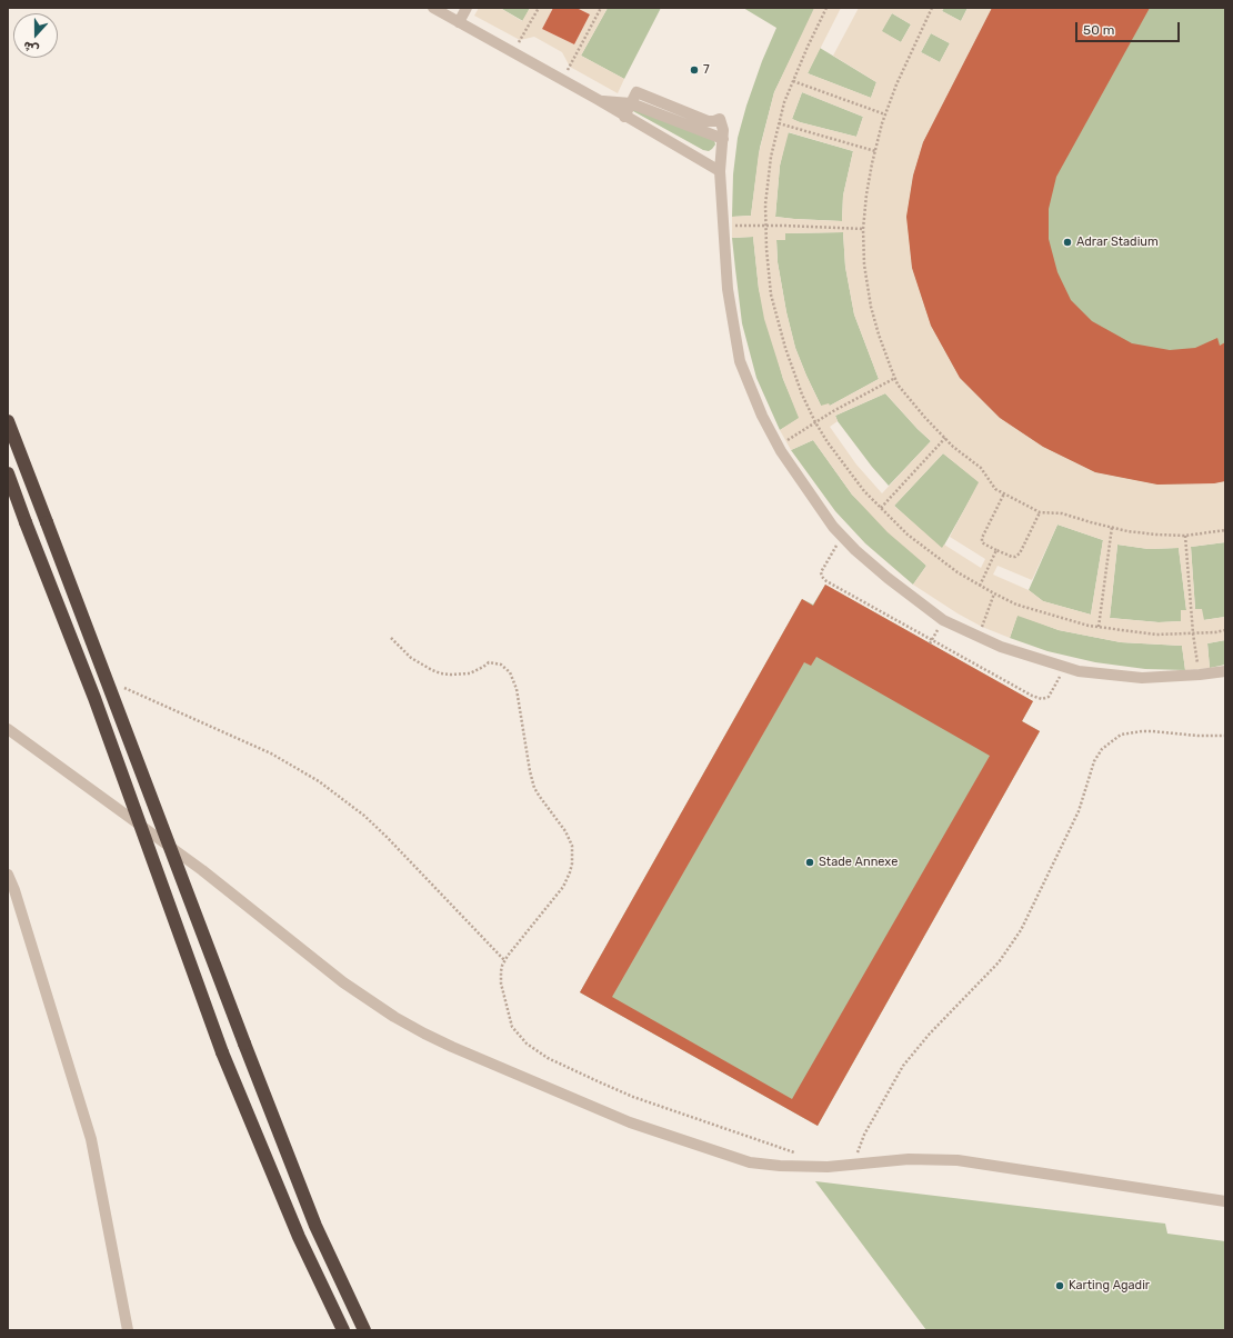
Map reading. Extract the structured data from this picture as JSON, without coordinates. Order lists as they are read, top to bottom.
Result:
{
  "places": [
    "7",
    "Adrar Stadium",
    "Stade Annexe",
    "Karting Agadir"
  ],
  "scale_bar": "50 m",
  "north": "bottom"
}
